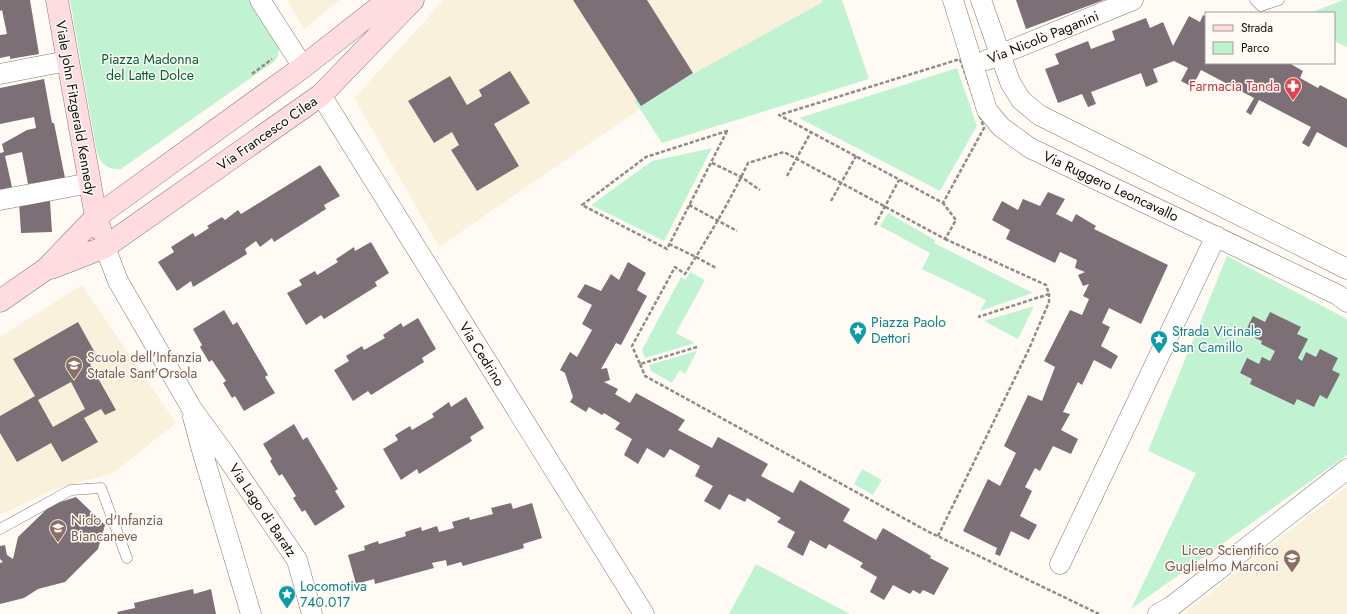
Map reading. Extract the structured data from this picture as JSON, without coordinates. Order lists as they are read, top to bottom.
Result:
{
  "streets": {
    "street": [
      "Via Nicolò Paganini",
      "Viale John Fitzgerald Kennedy",
      "Via Francesco Cilea",
      "Via Ruggero Leoncavallo",
      "Via Cedrino",
      "Via Lago di Baratz"
    ]
  },
  "crossings": [
    ["Via Nicolò Paganini", "Via Ruggero Leoncavallo"],
    ["Viale John Fitzgerald Kennedy", "Via Lago di Baratz"],
    ["Via Francesco Cilea", "Via Cedrino"],
    ["Via Francesco Cilea", "Via Lago di Baratz"]
  ],
  "parks": ["Piazza Madonna del Latte Dolce"],
  "places": {
    "pharmacy": ["Farmacia Tanda"],
    "place": ["Piazza Paolo Dettori", "Strada Vicinale San Camillo", "Locomotiva 740.017"],
    "school or university": ["Scuola dell'Infanzia Statale Sant'Orsola", "Nido d'Infanzia Biancaneve", "Liceo Scientifico Guglielmo Marconi"]
  },
  "legend": ["Strada", "Parco"]
}
